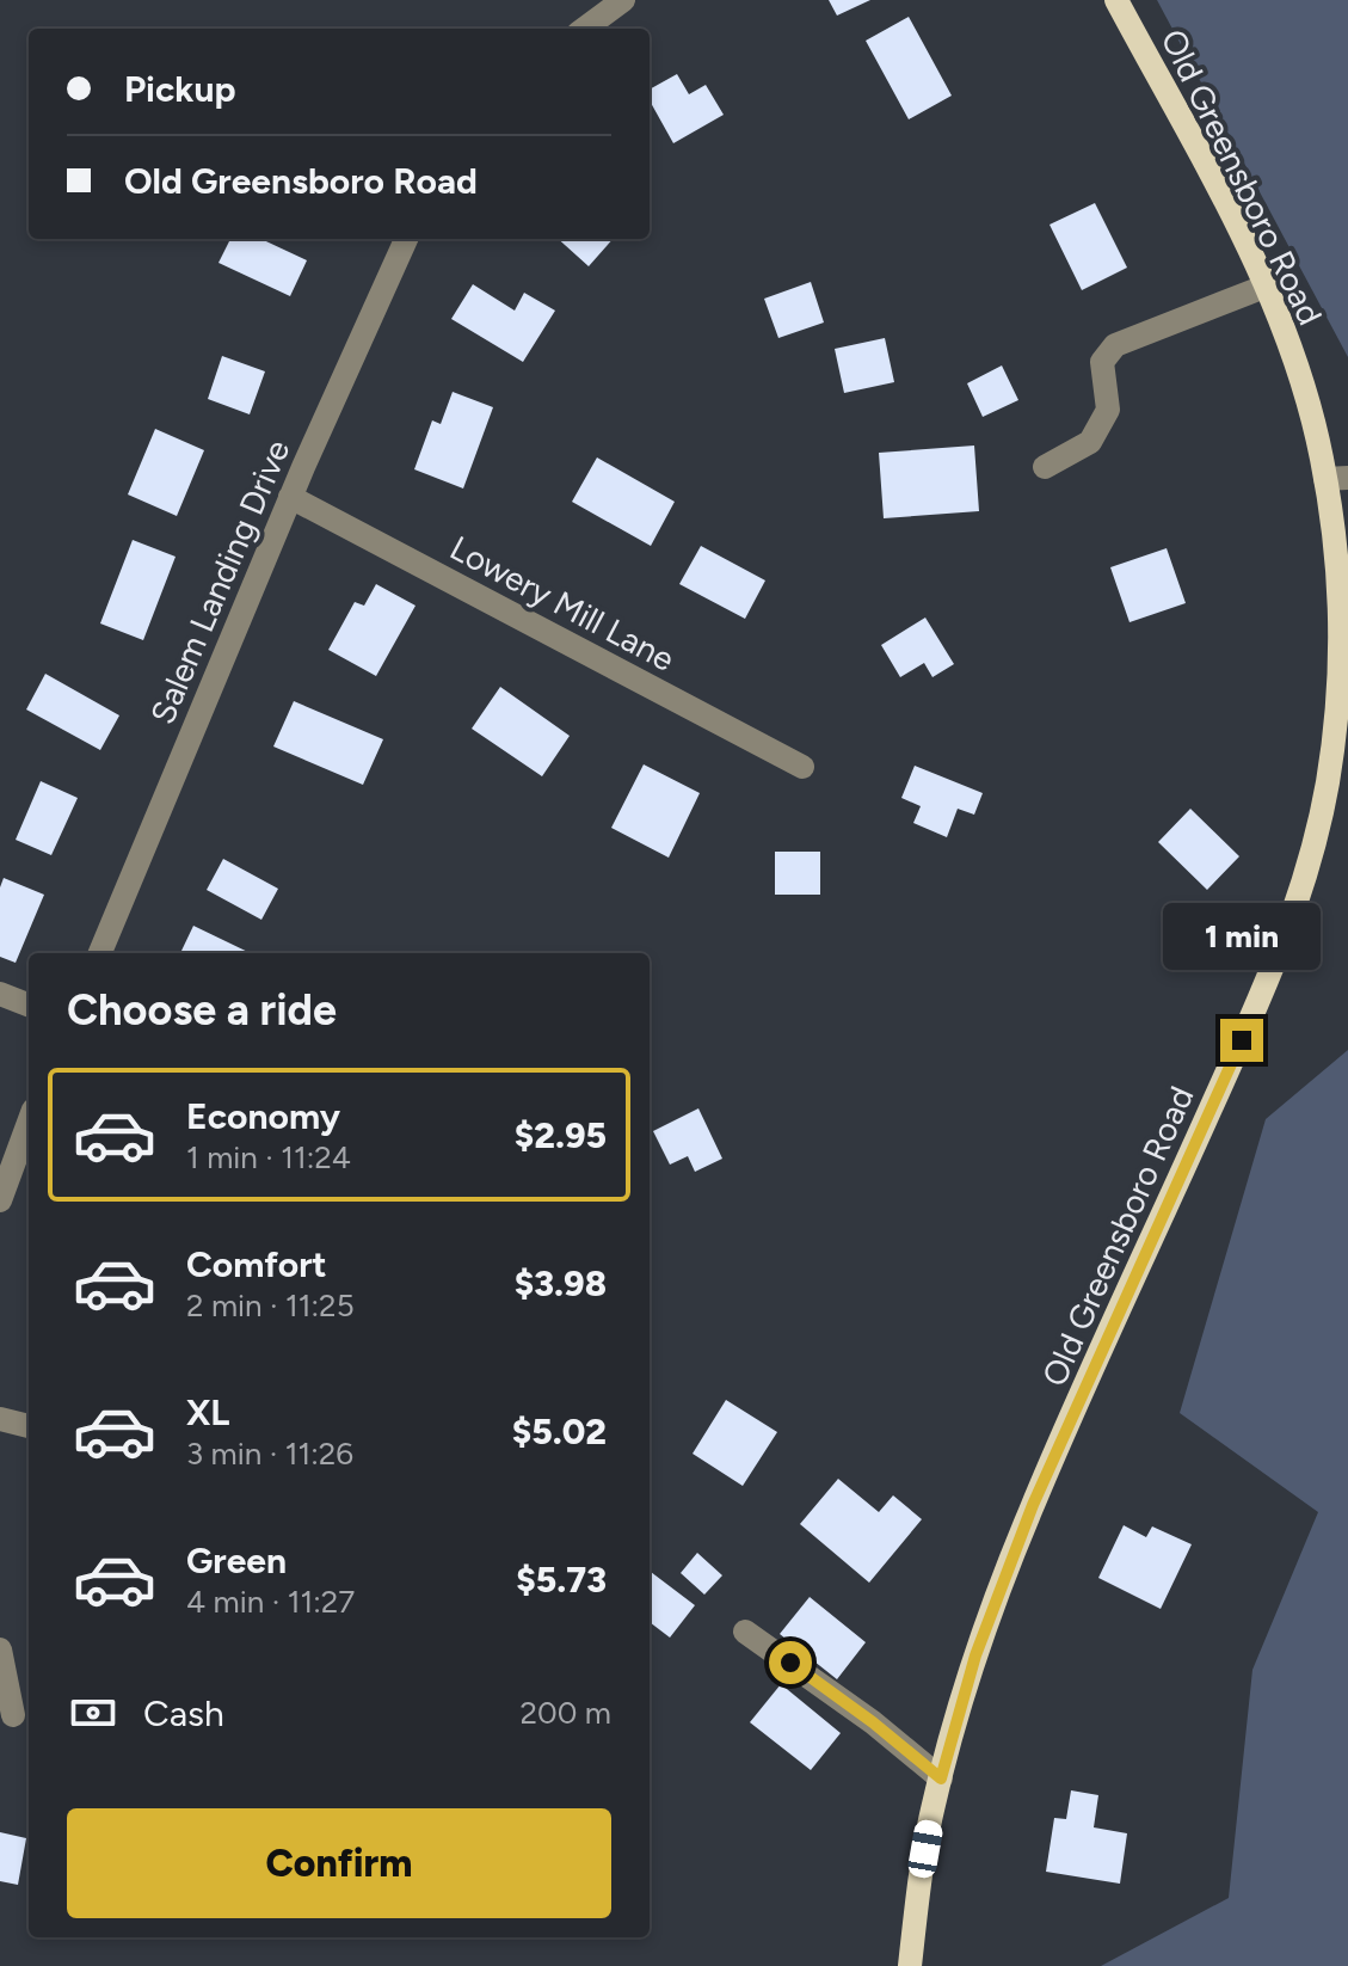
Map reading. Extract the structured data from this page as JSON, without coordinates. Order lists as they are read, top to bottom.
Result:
{
  "streets": {
    "main road": ["Old Greensboro Road"],
    "street": ["Salem Landing Drive", "Lowery Mill Lane"]
  },
  "crossings": [
    ["Salem Landing Drive", "Lowery Mill Lane"]
  ],
  "page": {
    "banner": ["Pickup", "Old Greensboro Road"],
    "bubble": "1 min",
    "heading": "Choose a ride",
    "list": [
      {
        "name": "Economy",
        "note": "1 min · 11:24",
        "value": "$2.95"
      },
      {
        "name": "Comfort",
        "note": "2 min · 11:25",
        "value": "$3.98"
      },
      {
        "name": "XL",
        "note": "3 min · 11:26",
        "value": "$5.02"
      },
      {
        "name": "Green",
        "note": "4 min · 11:27",
        "value": "$5.73"
      }
    ],
    "pay": ["Cash", "200 m"],
    "buttons": "Confirm"
  }
}
